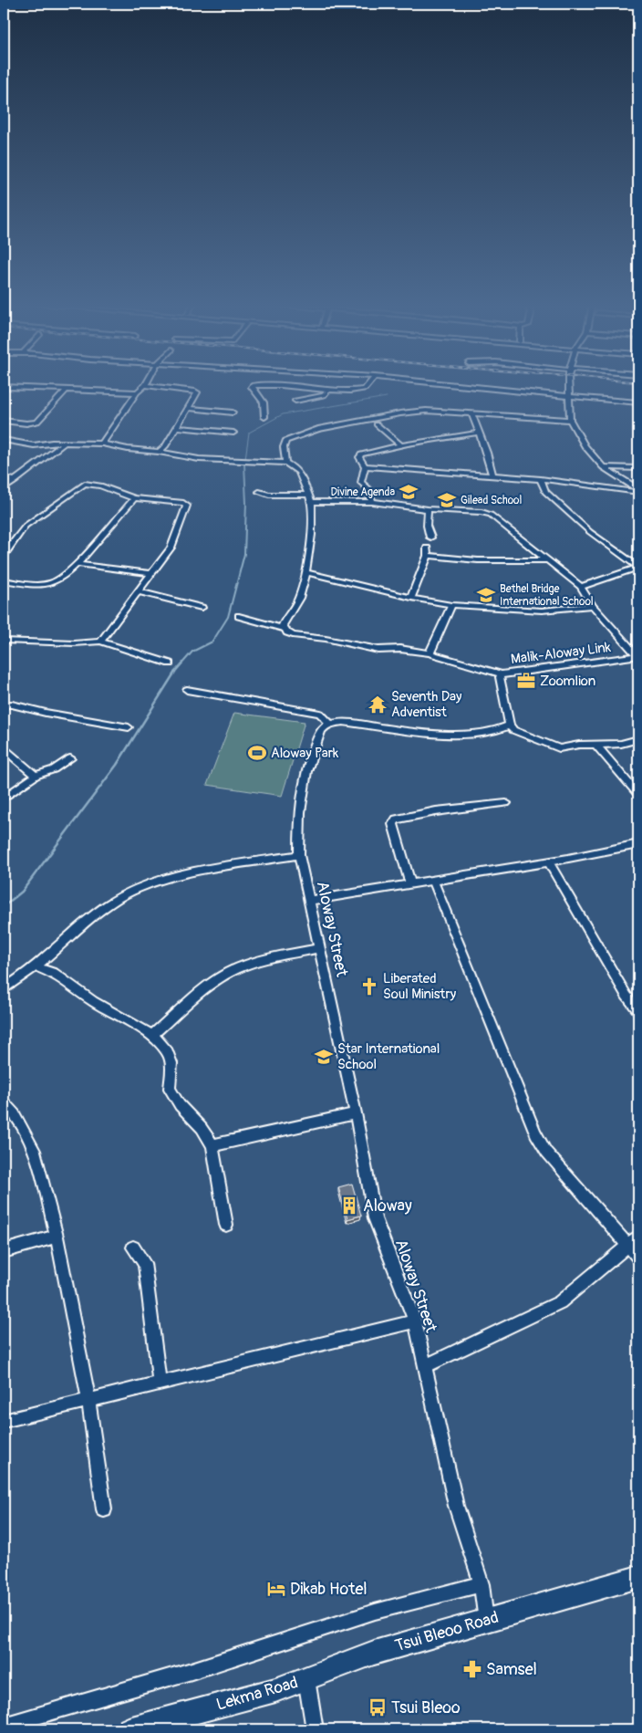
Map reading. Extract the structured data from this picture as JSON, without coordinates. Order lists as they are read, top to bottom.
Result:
{
  "streets": {
    "street": [
      "Malik-Aloway Link",
      "Aloway Street",
      "Tsui Bleoo Road",
      "Lekma Road"
    ]
  },
  "crossings": [
    ["Aloway Street", "Tsui Bleoo Road"],
    ["Tsui Bleoo Road", "Lekma Road"]
  ],
  "places": {
    "school or university": [
      "Divine Agenda",
      "Gilead School",
      "Bethel Bridge International School",
      "Star International School"
    ],
    "office": ["Zoomlion"],
    "temple": ["Seventh Day Adventist"],
    "sports": ["Aloway Park"],
    "church": ["Liberated Soul Ministry"],
    "building": ["Aloway"],
    "hotel": ["Dikab Hotel"],
    "pharmacy": ["Samsel"],
    "bus stop": ["Tsui Bleoo"]
  }
}
